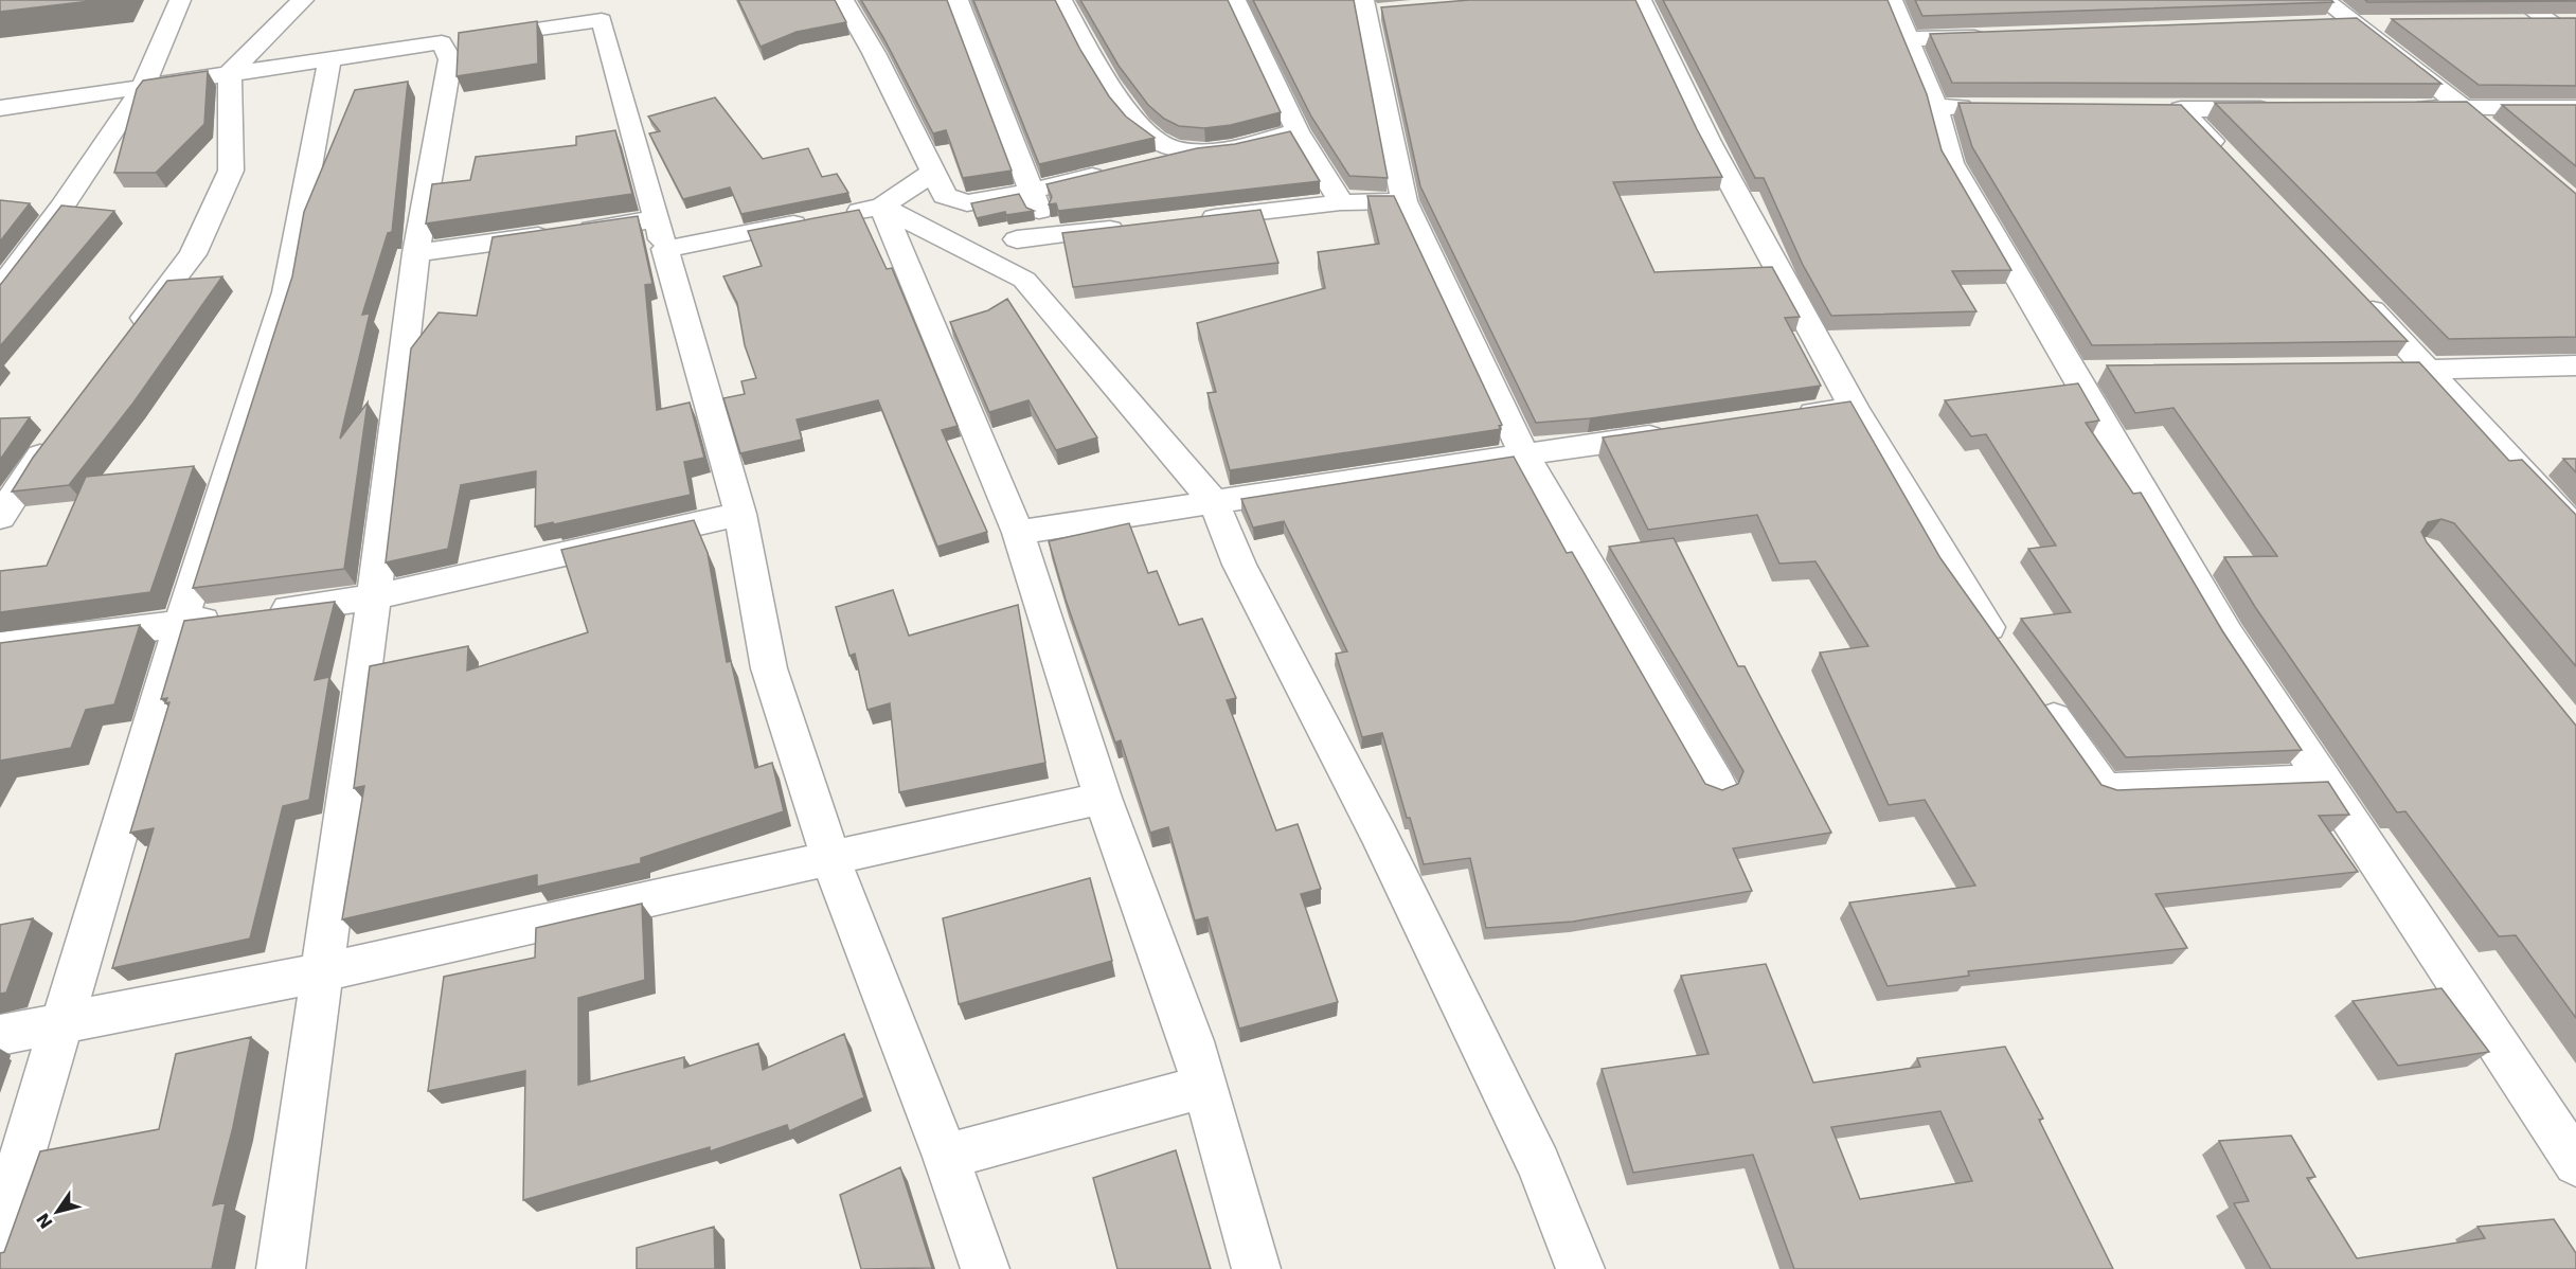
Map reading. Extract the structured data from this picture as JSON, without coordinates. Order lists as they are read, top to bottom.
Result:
{
  "north": "bottom left"
}
